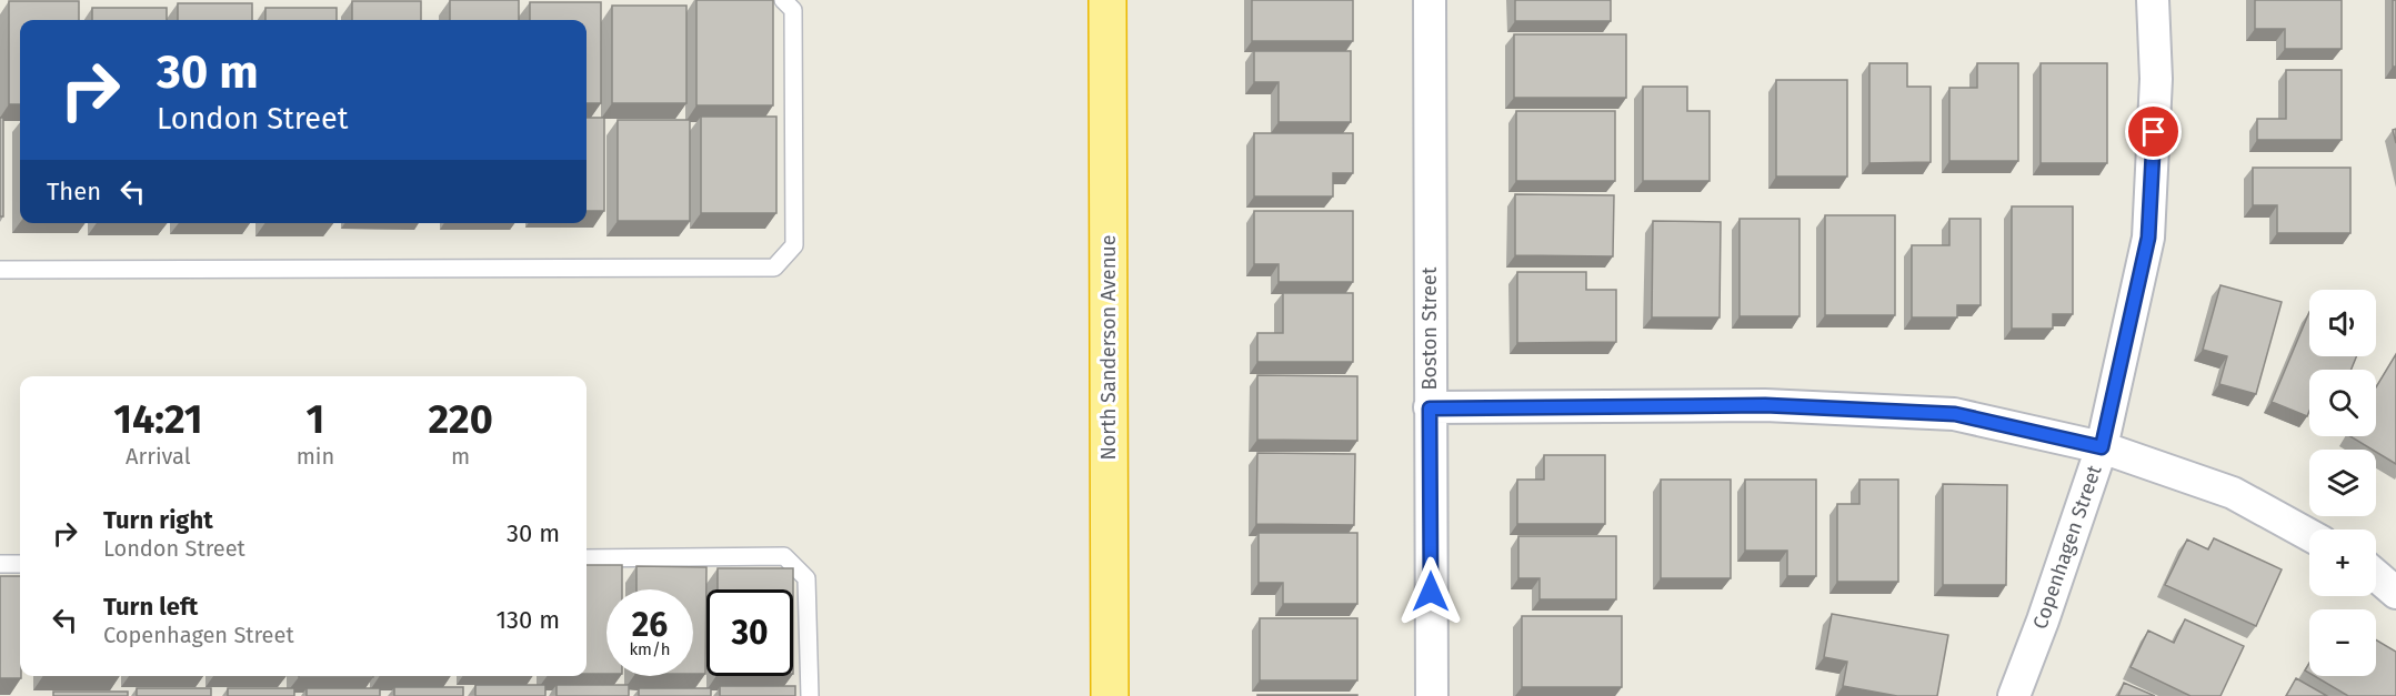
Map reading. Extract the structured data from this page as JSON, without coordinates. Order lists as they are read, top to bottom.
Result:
{
  "streets": {
    "highway": ["North Sanderson Avenue"],
    "street": ["Boston Street", "Copenhagen Street"]
  },
  "page": {
    "turn": ["30 m", "London Street"],
    "then": "Then",
    "map_buttons": ["+", "−"],
    "eta": [
      "14:21",
      "Arrival",
      "1",
      "min",
      "220",
      "m"
    ],
    "list": [
      {
        "name": "Turn right",
        "note": "London Street",
        "value": "30 m"
      },
      {
        "name": "Turn left",
        "note": "Copenhagen Street",
        "value": "130 m"
      }
    ],
    "speed": "26 km/h",
    "limit": "30"
  }
}
